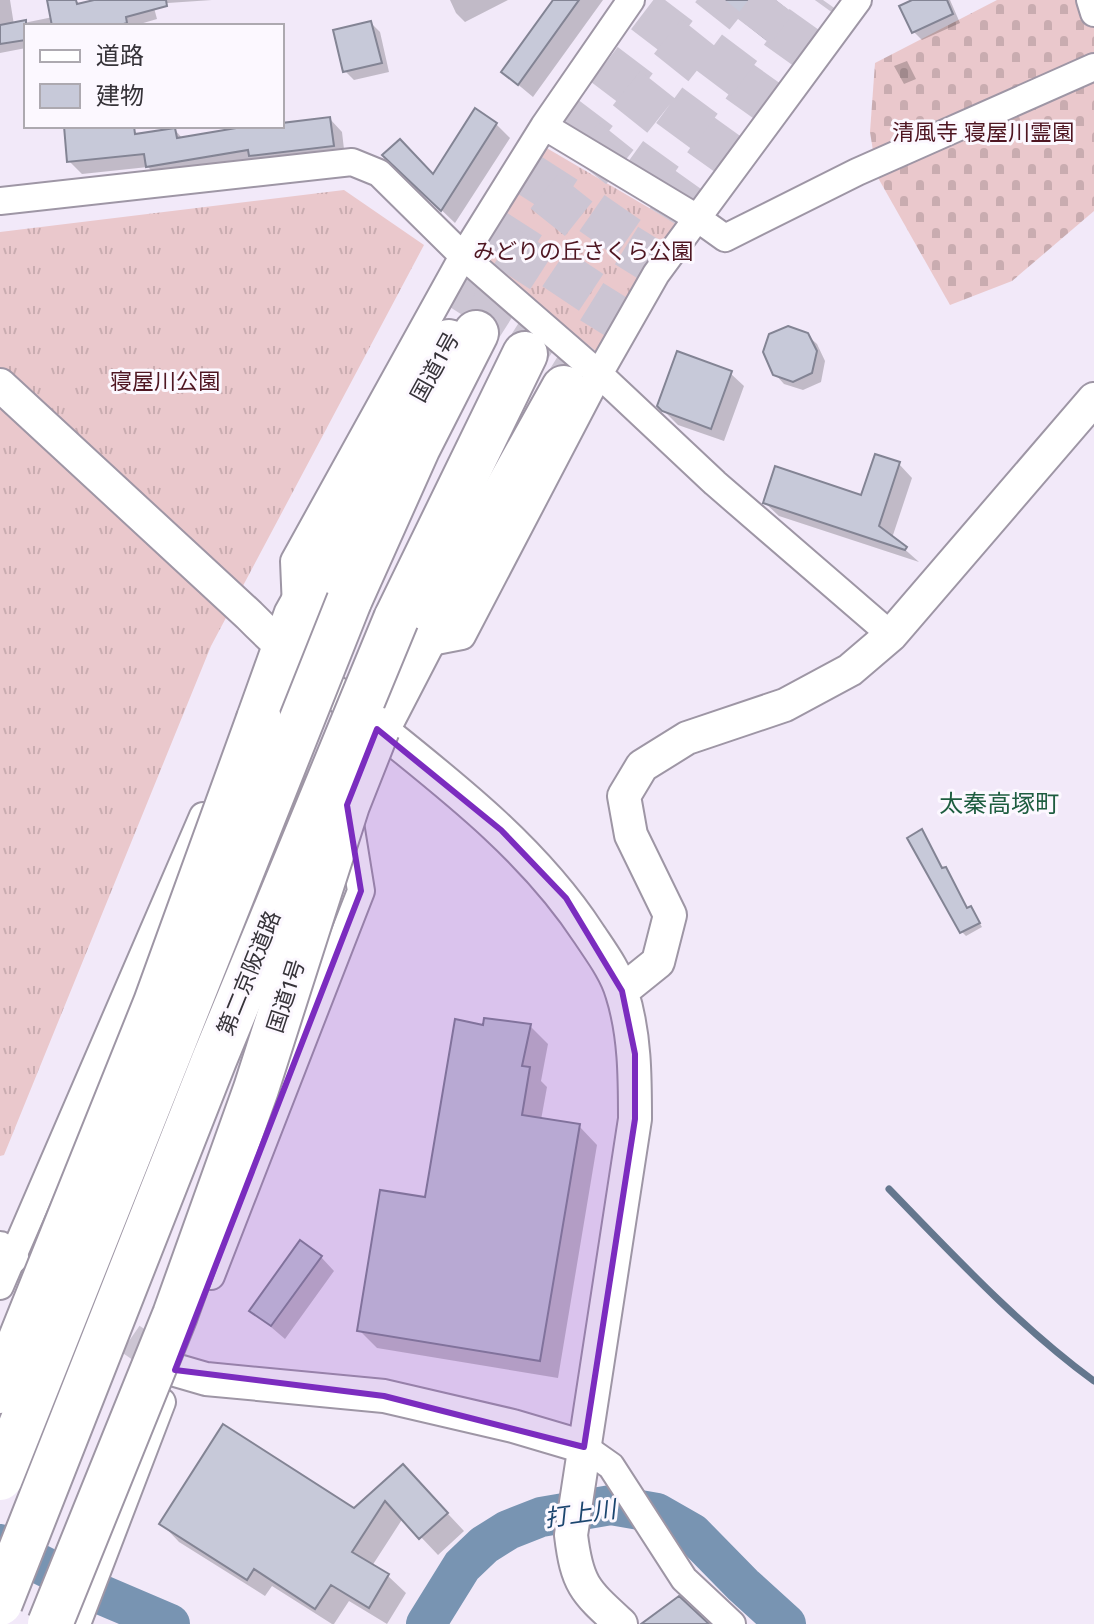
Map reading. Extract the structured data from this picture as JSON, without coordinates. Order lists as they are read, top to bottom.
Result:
{
  "streets": {
    "highway": ["国道1号", "第二京阪道路"]
  },
  "crossings": [
    ["国道1号", "第二京阪道路"]
  ],
  "districts": ["太秦高塚町"],
  "water": ["打上川"],
  "parks": ["清風寺 寝屋川霊園", "みどりの丘さくら公園", "寝屋川公園"],
  "legend": ["道路", "建物"]
}
